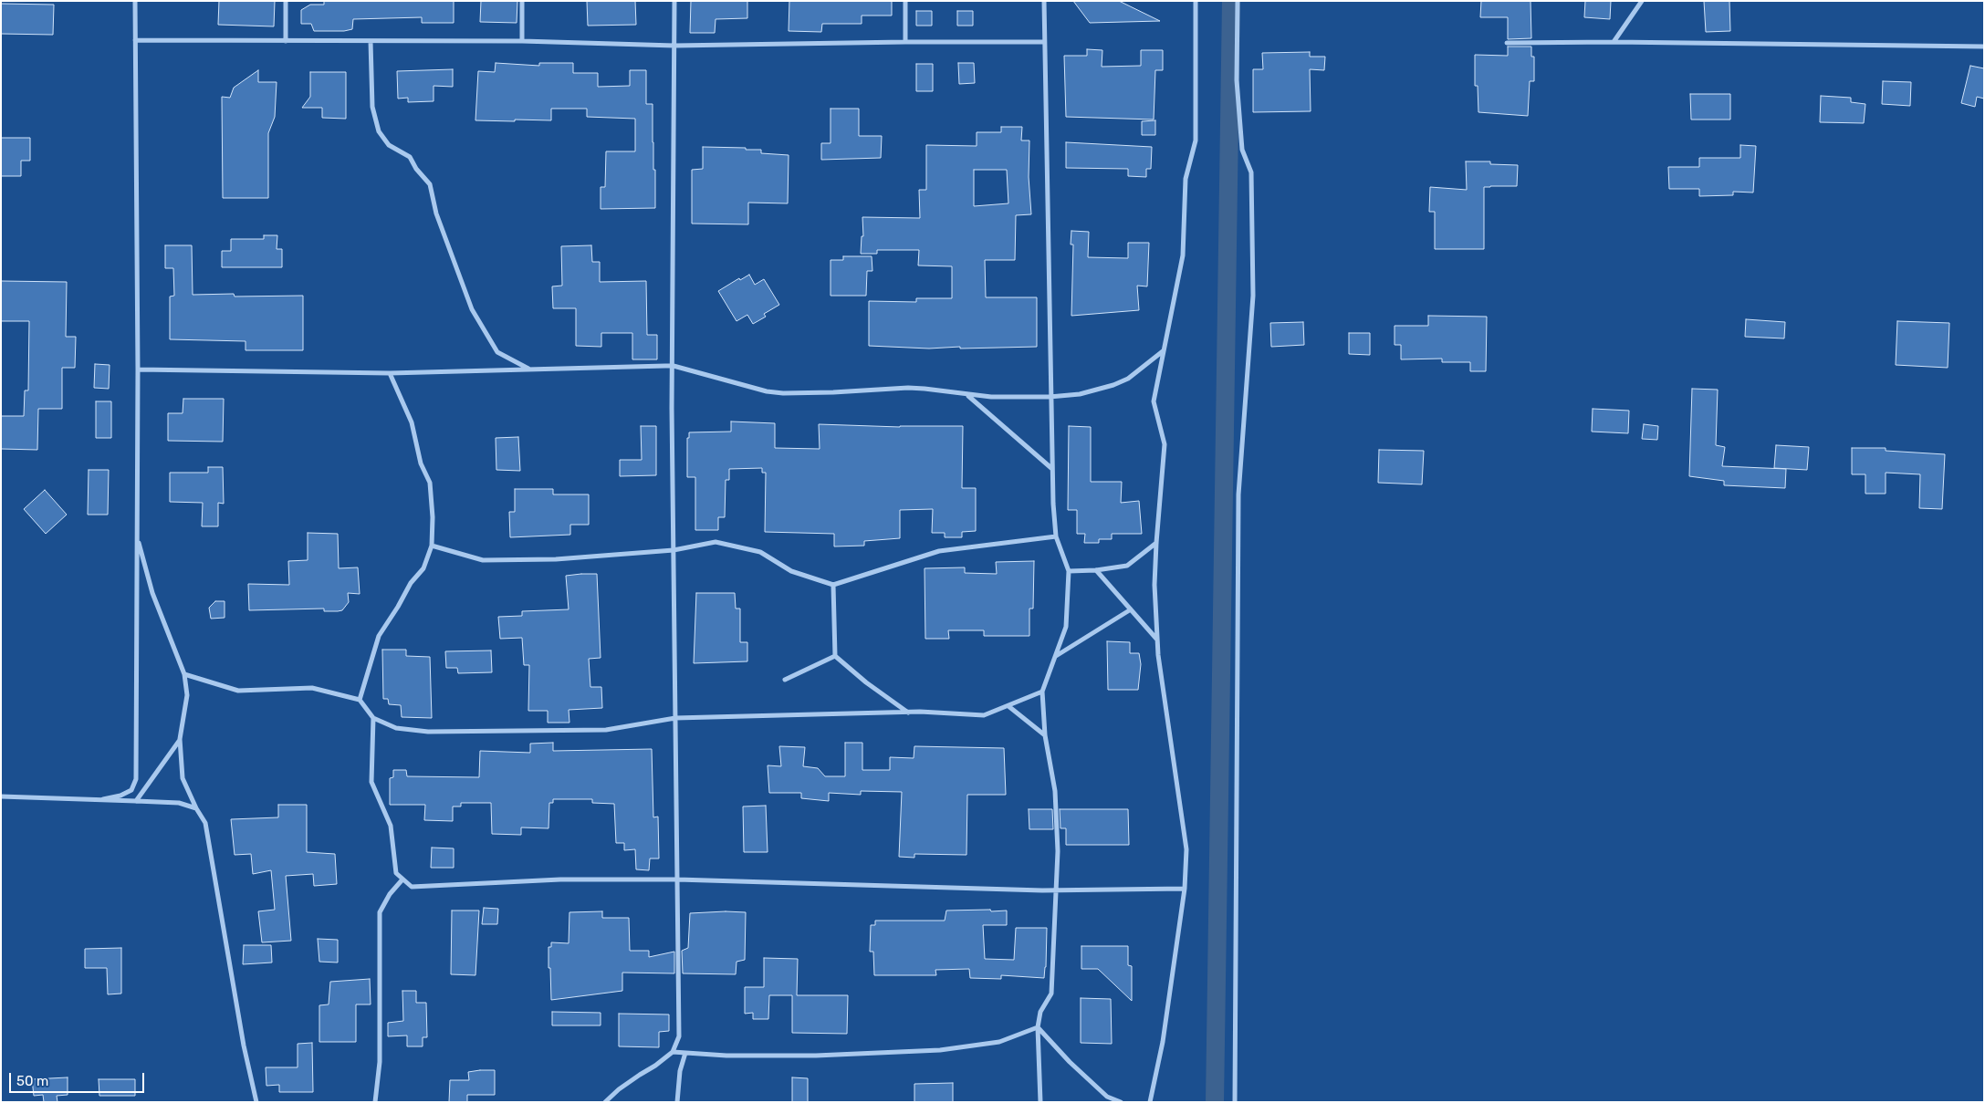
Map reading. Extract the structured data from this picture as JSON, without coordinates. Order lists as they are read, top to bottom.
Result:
{
  "scale_bar": "50 m"
}
